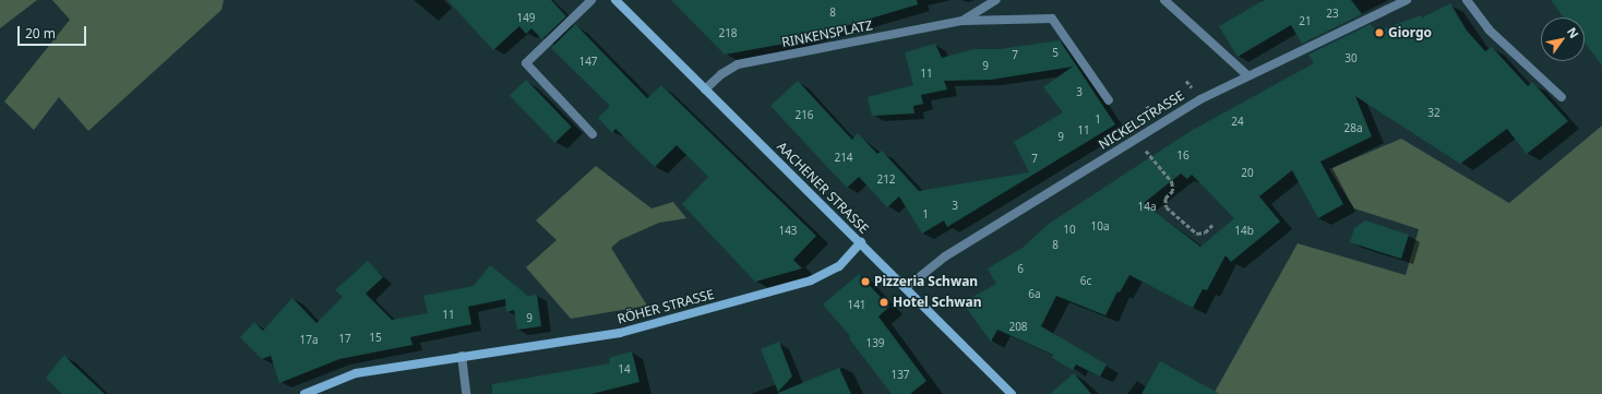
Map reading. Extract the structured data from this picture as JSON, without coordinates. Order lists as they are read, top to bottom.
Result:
{
  "streets": {
    "main road": ["AACHENER STRASSE", "RÖHER STRASSE"],
    "street": ["RINKENSPLATZ", "NICKELSTRASSE"]
  },
  "crossings": [
    ["RINKENSPLATZ", "AACHENER STRASSE"],
    ["NICKELSTRASSE", "AACHENER STRASSE"],
    ["AACHENER STRASSE", "RÖHER STRASSE"]
  ],
  "places": ["Giorgo", "Pizzeria Schwan", "Hotel Schwan"],
  "house_numbers": [
    "8",
    "23",
    "149",
    "21",
    "218",
    "5",
    "7",
    "30",
    "147",
    "9",
    "11",
    "3",
    "32",
    "216",
    "1",
    "24",
    "28a",
    "11",
    "9",
    "16",
    "214",
    "7",
    "20",
    "212",
    "3",
    "14a",
    "1",
    "10a",
    "10",
    "143",
    "14b",
    "8",
    "6",
    "6c",
    "6a",
    "141",
    "11",
    "9",
    "208",
    "15",
    "17",
    "17a",
    "139",
    "14",
    "137"
  ],
  "scale_bar": "20 m",
  "north": "top right"
}
